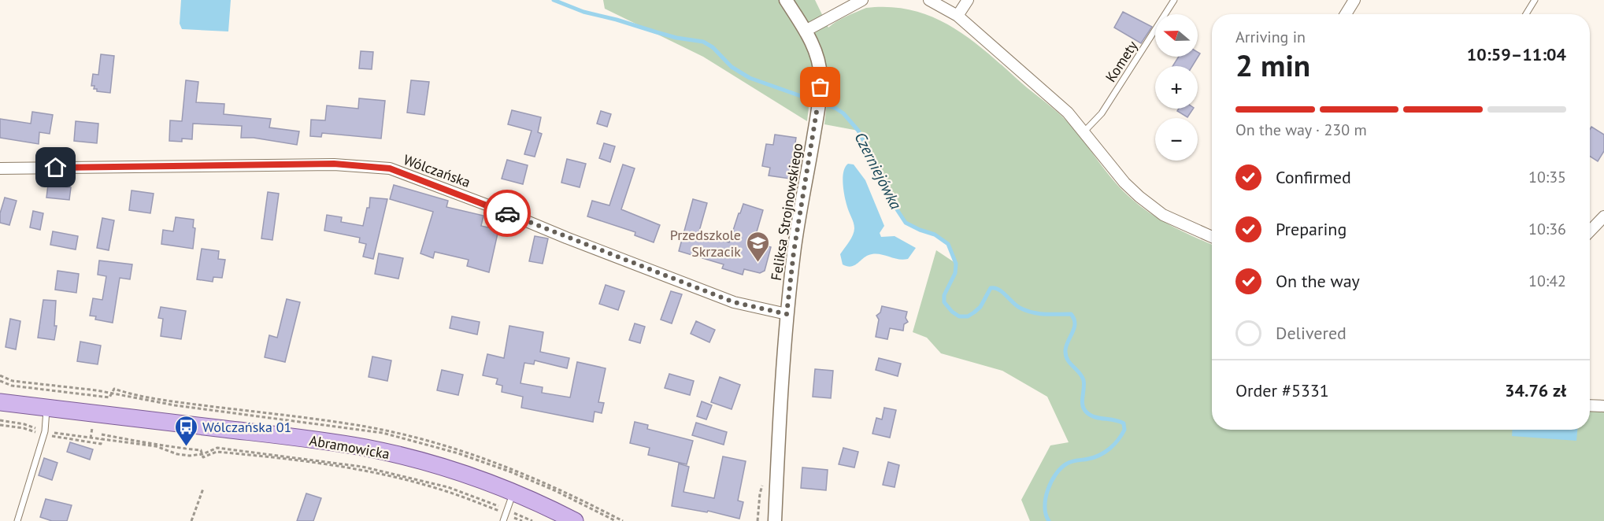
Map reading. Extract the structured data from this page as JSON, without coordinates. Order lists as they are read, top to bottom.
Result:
{
  "streets": {
    "main road": ["Abramowicka"],
    "street": ["Wólczańska", "Feliksa Strojnowskiego"],
    "lane": ["Komety"]
  },
  "crossings": [
    ["Wólczańska", "Feliksa Strojnowskiego"]
  ],
  "water": ["Czerniejówka"],
  "places": {
    "school or university": ["Przedszkole Skrzacik"],
    "bus stop": ["Wólczańska 01"]
  },
  "north": "left",
  "page": {
    "map_buttons": ["+", "−"],
    "heading": ["2 min", "Arriving in", "10:59–11:04"],
    "panel": ["Order #5331", "34.76 zł"],
    "bar": "On the way · 230 m",
    "list": [
      ["Confirmed", "10:35"],
      ["Preparing", "10:36"],
      ["On the way", "10:42"],
      "Delivered"
    ]
  }
}
